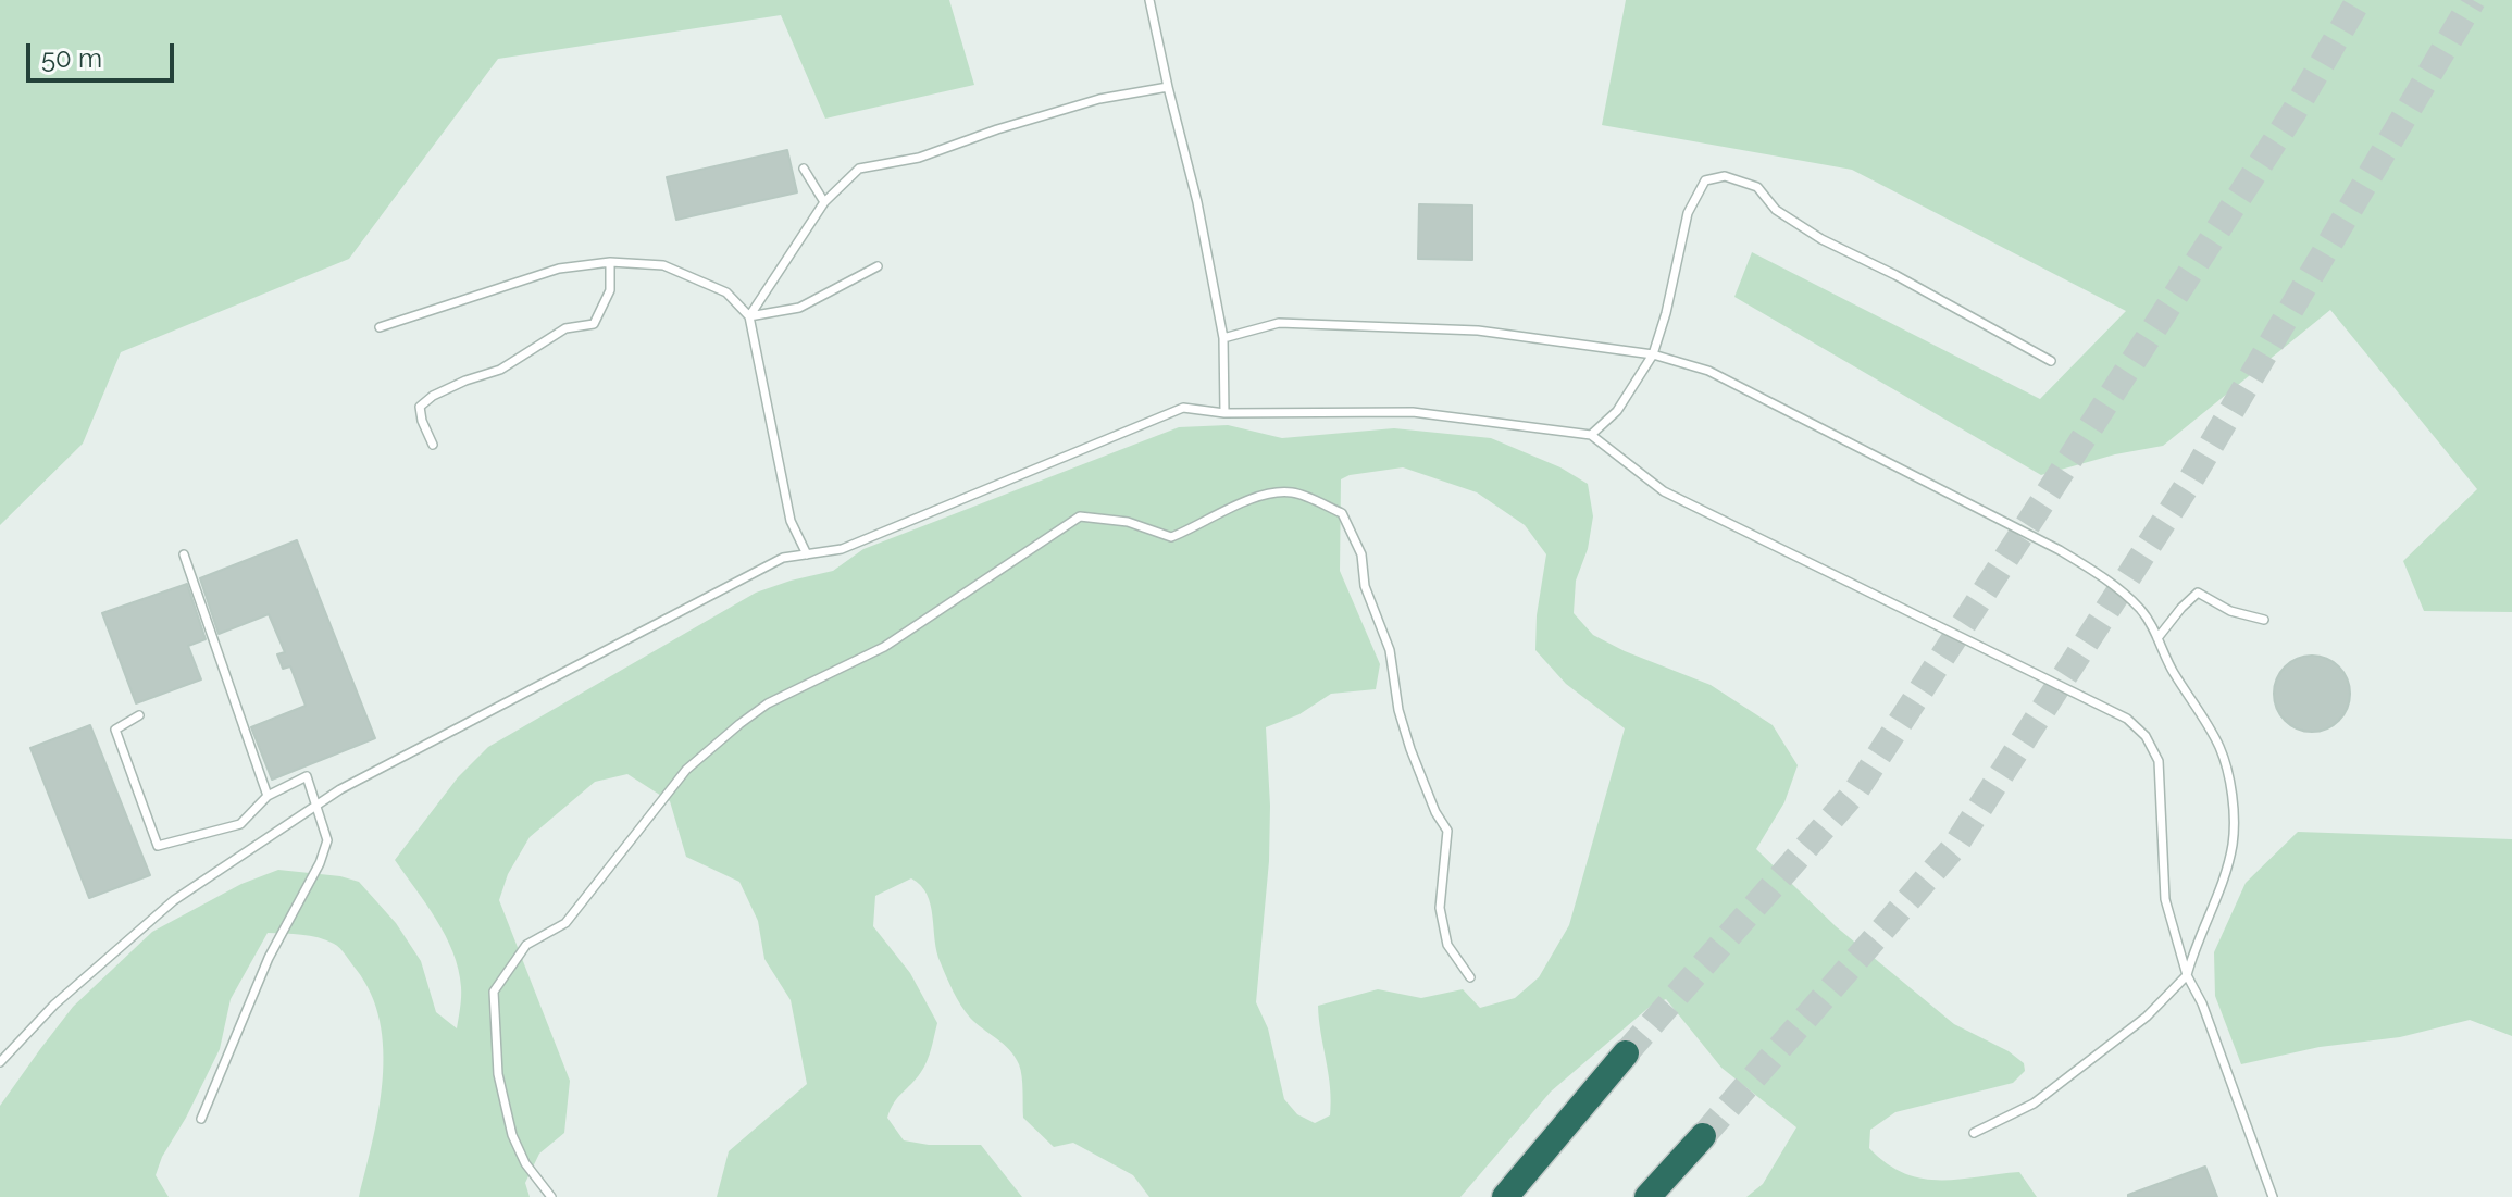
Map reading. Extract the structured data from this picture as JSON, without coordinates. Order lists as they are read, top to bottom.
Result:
{
  "scale_bar": "50 m"
}
